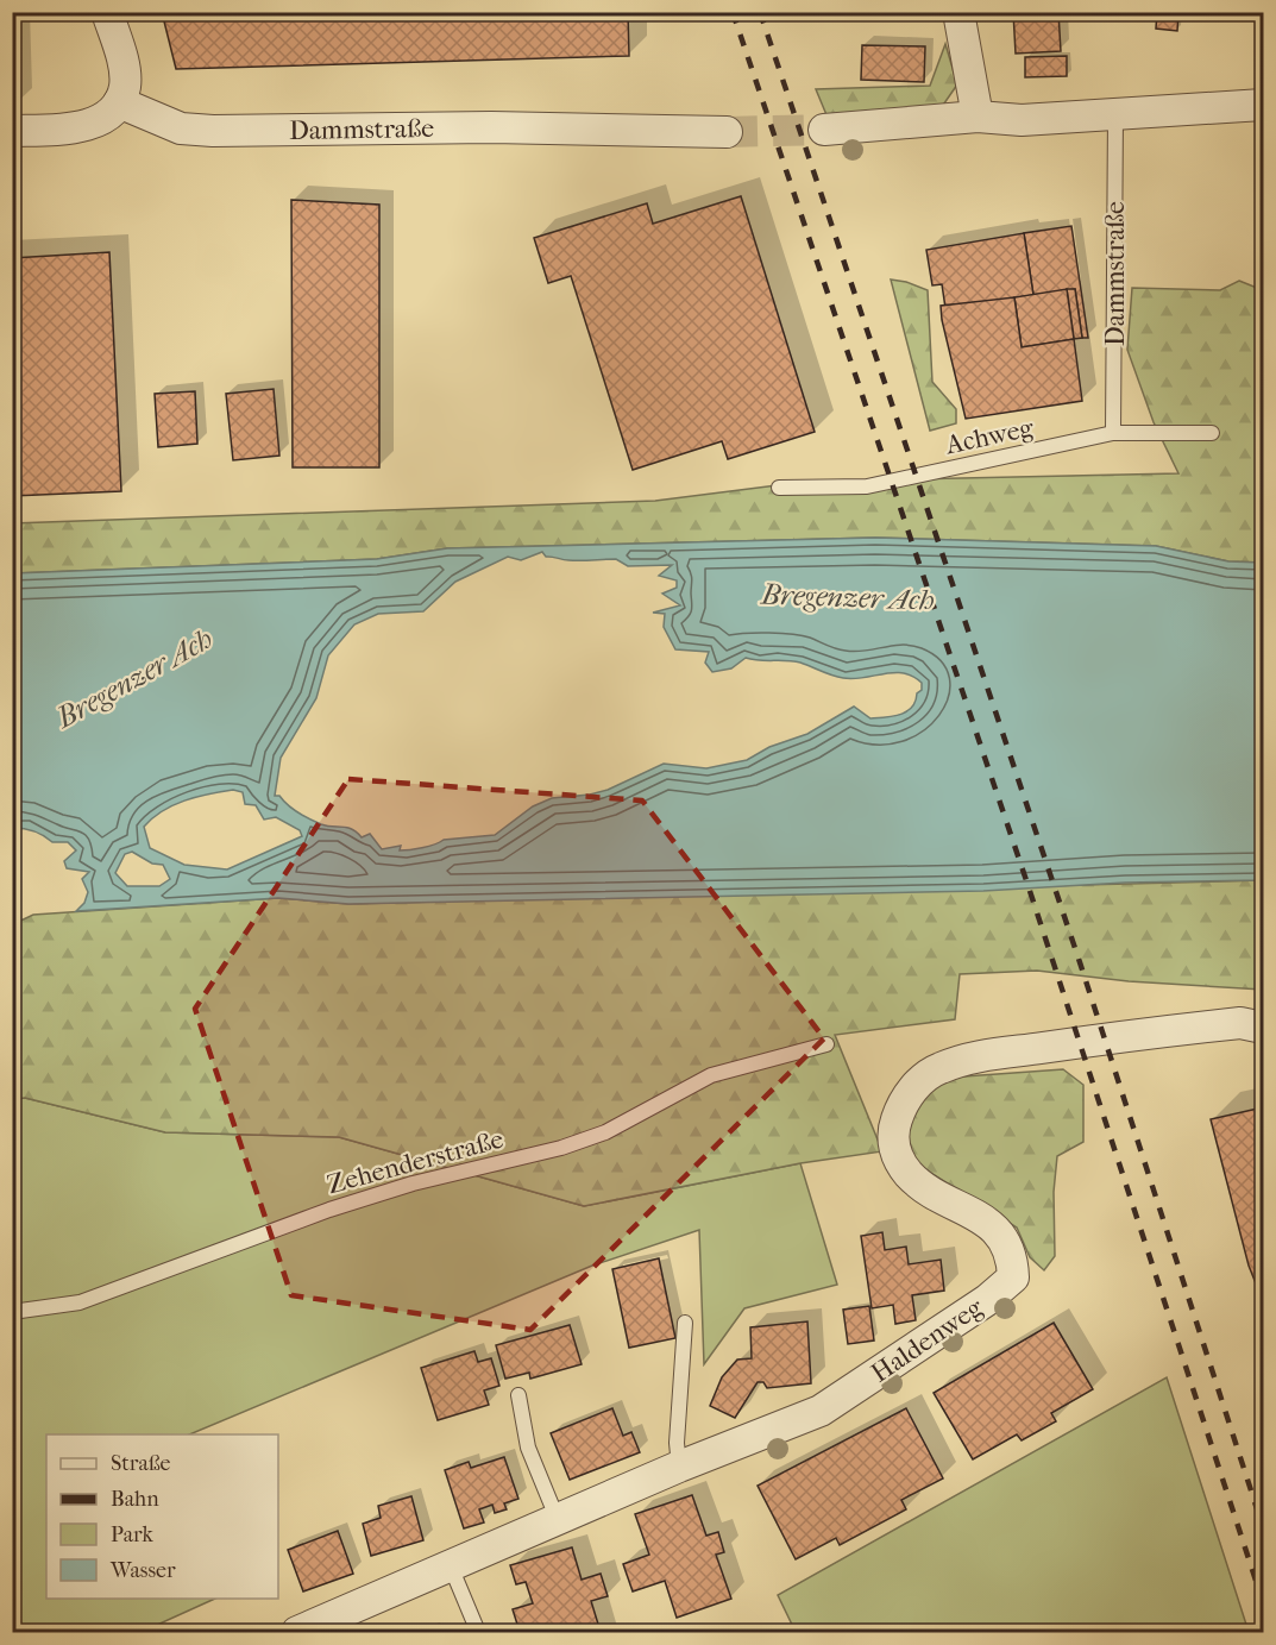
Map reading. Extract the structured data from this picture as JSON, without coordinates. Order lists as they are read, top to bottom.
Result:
{
  "streets": {
    "street": ["Dammstraße", "Haldenweg"],
    "lane": ["Achweg", "Zehenderstraße"]
  },
  "crossings": [
    ["Dammstraße", "Achweg"]
  ],
  "water": ["Bregenzer Ach"],
  "legend": [
    "Straße",
    "Bahn",
    "Park",
    "Wasser"
  ]
}
